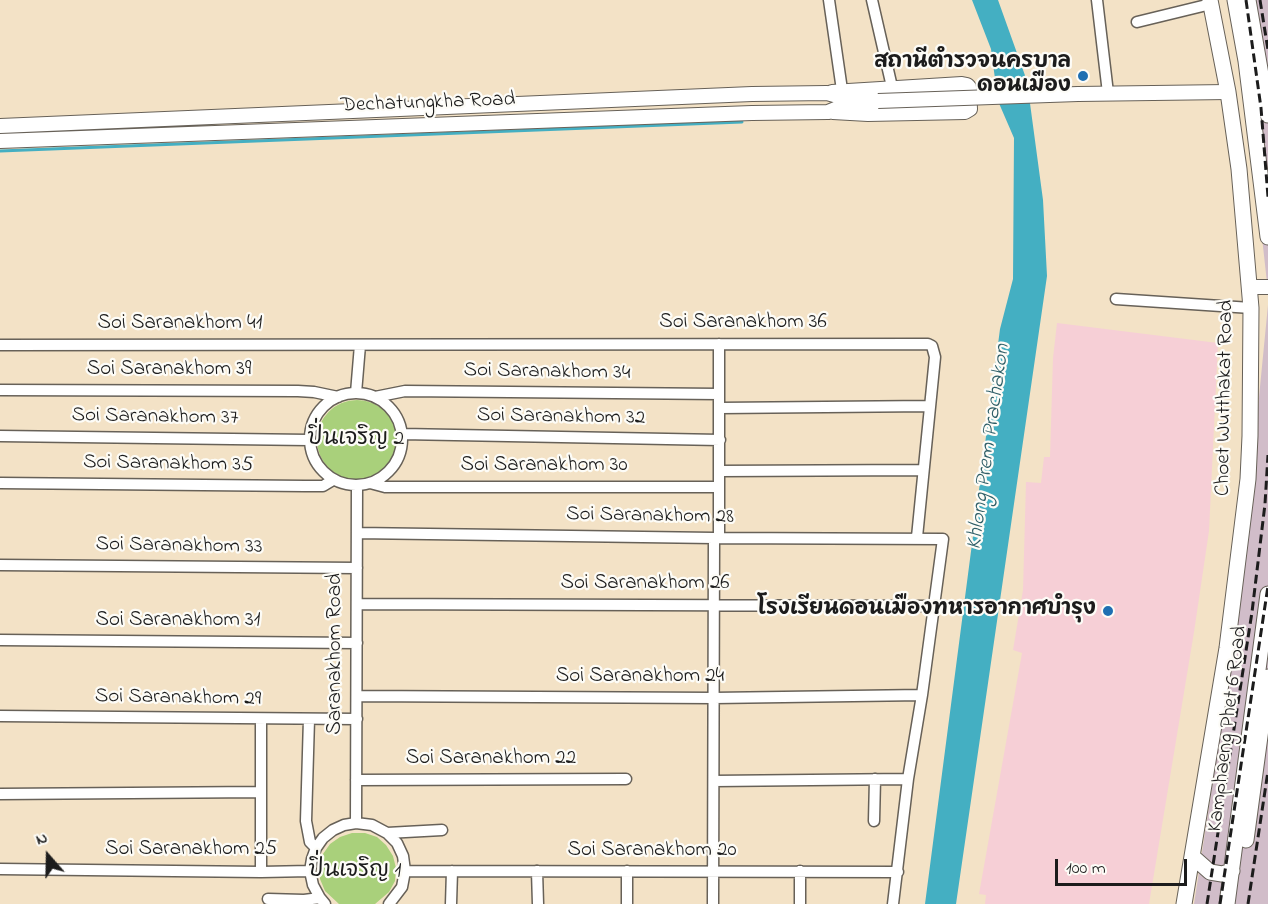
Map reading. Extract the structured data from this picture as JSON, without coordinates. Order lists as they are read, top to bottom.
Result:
{
  "streets": {
    "main road": ["Choet Wutthakat Road", "Kamphaeng Phet 6 Road"],
    "street": [
      "Dechatungkha Road",
      "Soi Saranakhom 36",
      "Soi Saranakhom 41",
      "Soi Saranakhom 39",
      "Soi Saranakhom 34",
      "Soi Saranakhom 37",
      "Soi Saranakhom 32",
      "Soi Saranakhom 35",
      "Soi Saranakhom 30",
      "Soi Saranakhom 28",
      "Soi Saranakhom 33",
      "Soi Saranakhom 26",
      "Soi Saranakhom 31",
      "Saranakhom Road",
      "Soi Saranakhom 24",
      "Soi Saranakhom 29",
      "Soi Saranakhom 22",
      "Soi Saranakhom 25",
      "Soi Saranakhom 20"
    ]
  },
  "crossings": [
    ["Dechatungkha Road", "Choet Wutthakat Road"],
    ["Soi Saranakhom 36", "Soi Saranakhom 41"],
    ["Soi Saranakhom 36", "Soi Saranakhom 28"],
    ["Soi Saranakhom 39", "Soi Saranakhom 34"],
    ["Soi Saranakhom 39", "Soi Saranakhom 37"],
    ["Soi Saranakhom 39", "Soi Saranakhom 32"],
    ["Soi Saranakhom 39", "Soi Saranakhom 35"],
    ["Soi Saranakhom 39", "Soi Saranakhom 30"],
    ["Soi Saranakhom 39", "Saranakhom Road"],
    ["Soi Saranakhom 34", "Soi Saranakhom 37"],
    ["Soi Saranakhom 34", "Soi Saranakhom 32"],
    ["Soi Saranakhom 34", "Soi Saranakhom 35"],
    ["Soi Saranakhom 34", "Soi Saranakhom 30"],
    ["Soi Saranakhom 34", "Saranakhom Road"],
    ["Soi Saranakhom 37", "Soi Saranakhom 32"],
    ["Soi Saranakhom 37", "Soi Saranakhom 35"],
    ["Soi Saranakhom 37", "Soi Saranakhom 30"],
    ["Soi Saranakhom 37", "Saranakhom Road"],
    ["Soi Saranakhom 32", "Soi Saranakhom 35"],
    ["Soi Saranakhom 32", "Soi Saranakhom 30"],
    ["Soi Saranakhom 32", "Saranakhom Road"],
    ["Soi Saranakhom 35", "Soi Saranakhom 30"],
    ["Soi Saranakhom 35", "Saranakhom Road"],
    ["Soi Saranakhom 30", "Saranakhom Road"],
    ["Soi Saranakhom 28", "Soi Saranakhom 26"],
    ["Soi Saranakhom 28", "Saranakhom Road"],
    ["Soi Saranakhom 33", "Saranakhom Road"],
    ["Soi Saranakhom 26", "Saranakhom Road"],
    ["Soi Saranakhom 31", "Saranakhom Road"],
    ["Saranakhom Road", "Soi Saranakhom 24"],
    ["Saranakhom Road", "Soi Saranakhom 29"],
    ["Saranakhom Road", "Soi Saranakhom 22"]
  ],
  "districts": ["ปิ่นเจริญ 2", "ปิ่นเจริญ 1"],
  "water": ["Khlong Prem Prachakon"],
  "places": ["สถานีตำรวจนครบาล ดอนเมือง", "โรงเรียนดอนเมืองทหารอากาศบำรุง"],
  "scale_bar": "100 m",
  "north": "top"
}
